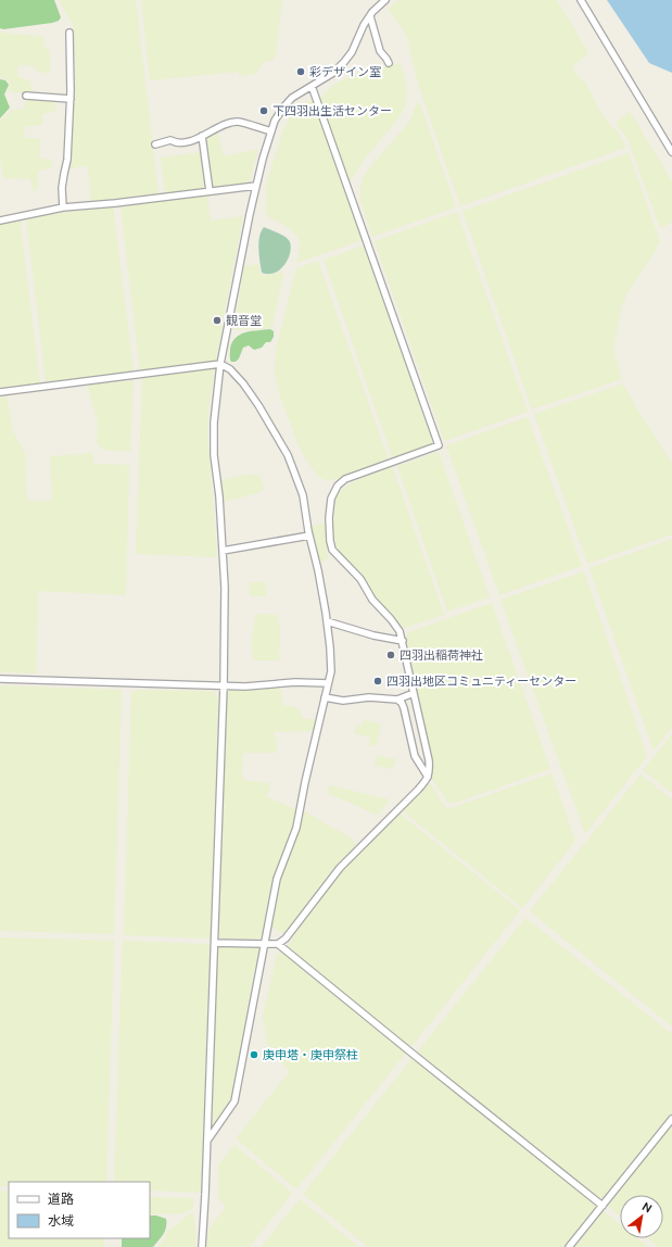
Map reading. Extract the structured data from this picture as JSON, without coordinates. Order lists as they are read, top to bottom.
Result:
{
  "places": [
    "彩デザイン室",
    "下四羽出生活センター",
    "観音堂",
    "四羽出稲荷神社",
    "四羽出地区コミュニティーセンター",
    "庚申塔・庚申祭柱"
  ],
  "legend": ["道路", "水域"],
  "north": "top right"
}
